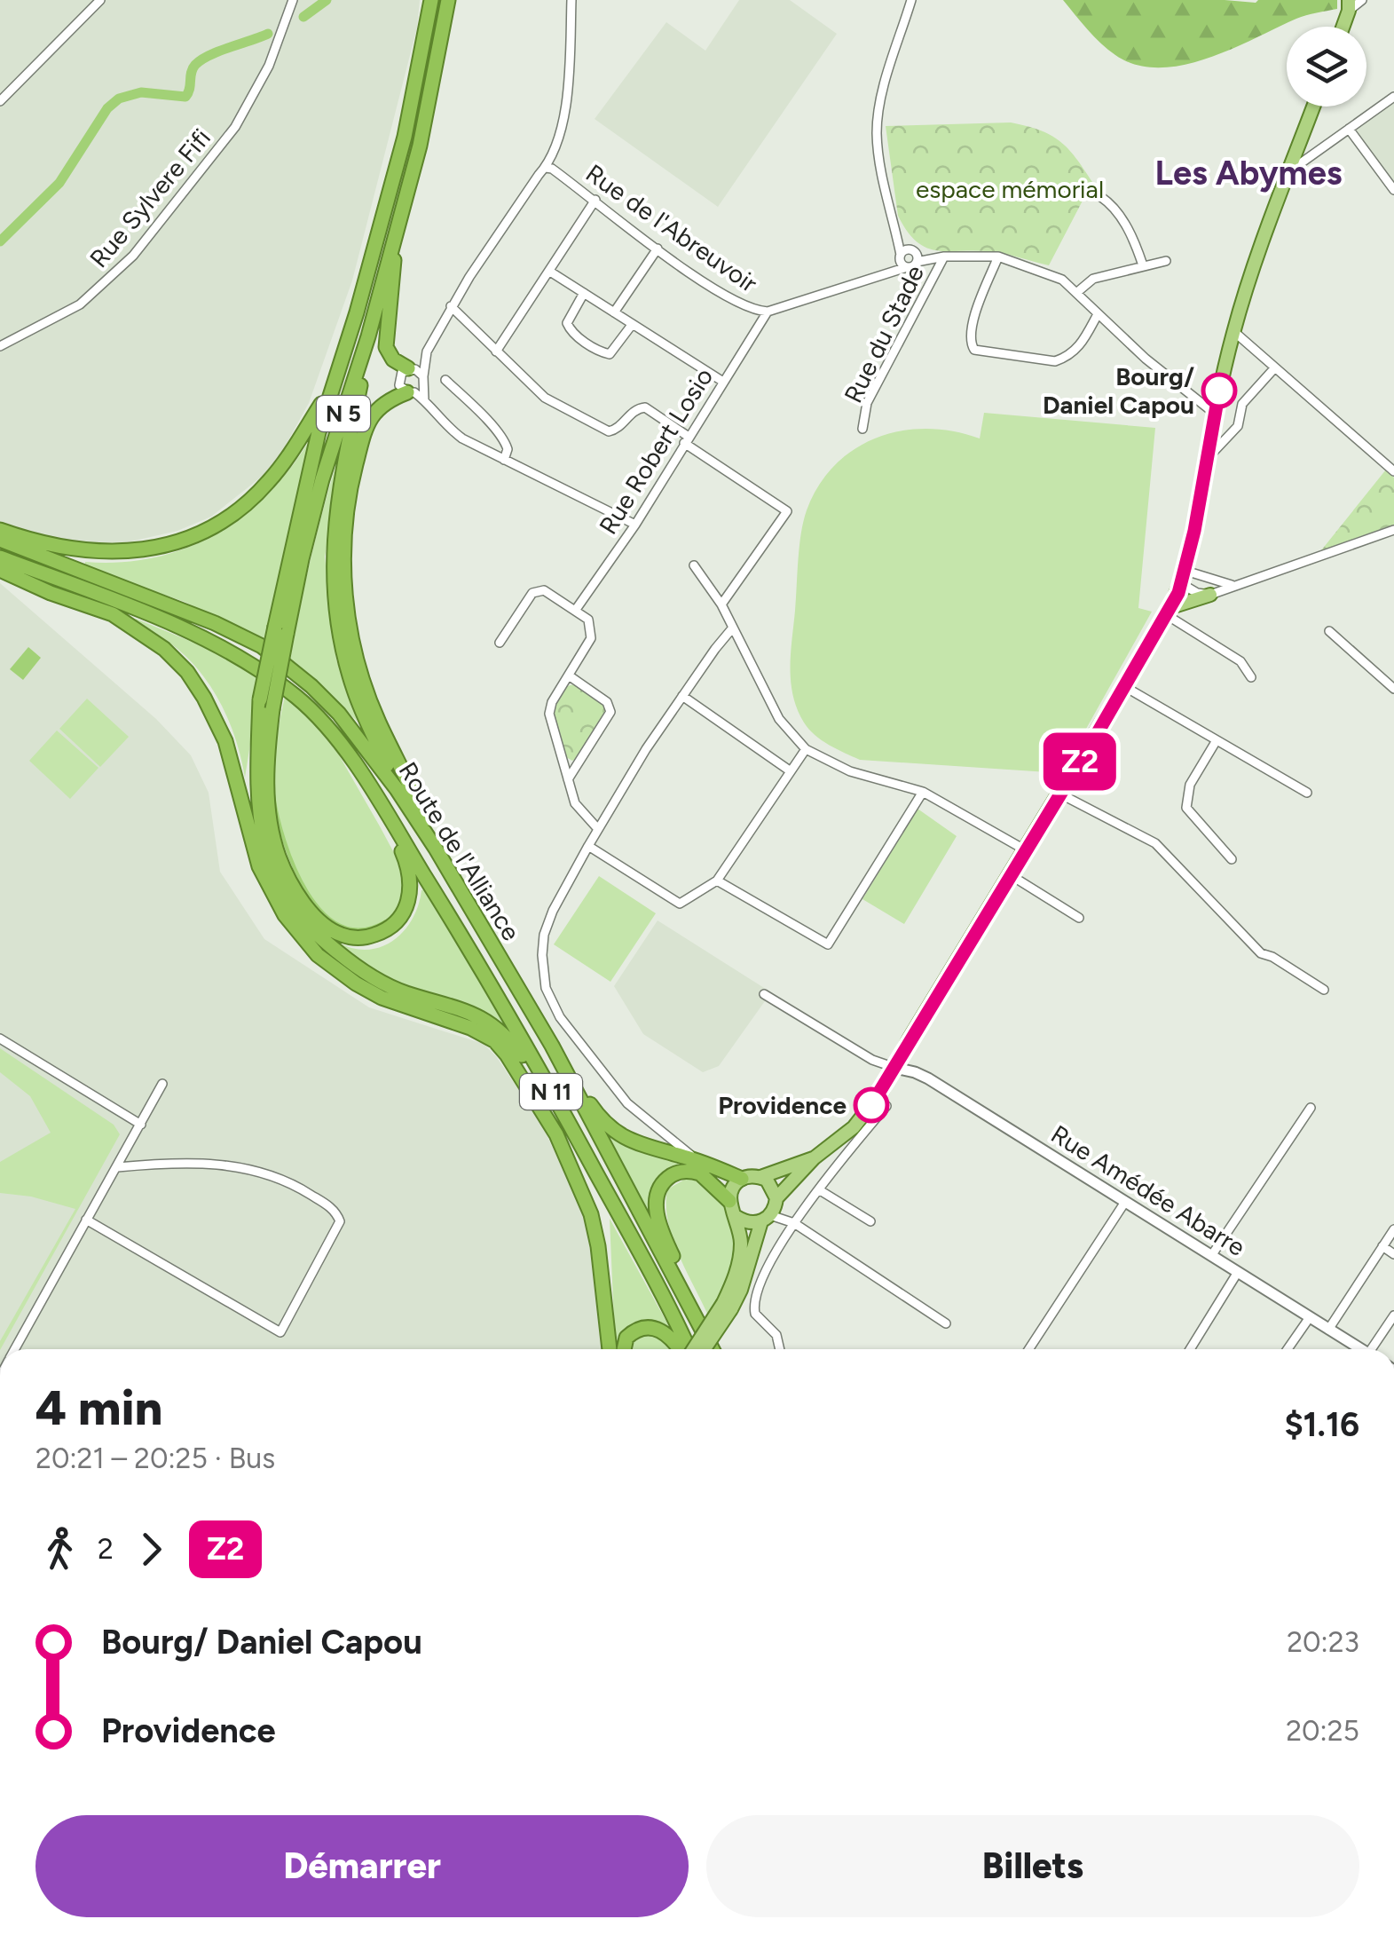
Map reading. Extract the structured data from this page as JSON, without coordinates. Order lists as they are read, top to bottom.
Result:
{
  "streets": {
    "highway": ["N 5", "Route de l'Alliance", "N 11"],
    "street": [
      "Rue Sylvere Fifi",
      "Rue de l'Abreuvoir",
      "Rue du Stade",
      "Rue Robert Losio",
      "Rue Amédée Abarre"
    ]
  },
  "crossings": [
    ["Rue de l'Abreuvoir", "Rue Robert Losio"]
  ],
  "districts": ["Les Abymes"],
  "parks": ["espace mémorial"],
  "places": ["Bourg/ Daniel Capou", "Providence"],
  "lines": ["bus line Z2"],
  "page": {
    "on_map": "Z2",
    "heading": ["4 min", "20:21 – 20:25 · Bus", "$1.16"],
    "legs": ["2", "Z2"],
    "list": [
      {
        "name": "Bourg/ Daniel Capou",
        "value": "20:23"
      },
      {
        "name": "Providence",
        "value": "20:25"
      }
    ],
    "buttons": ["Démarrer", "Billets"]
  }
}
